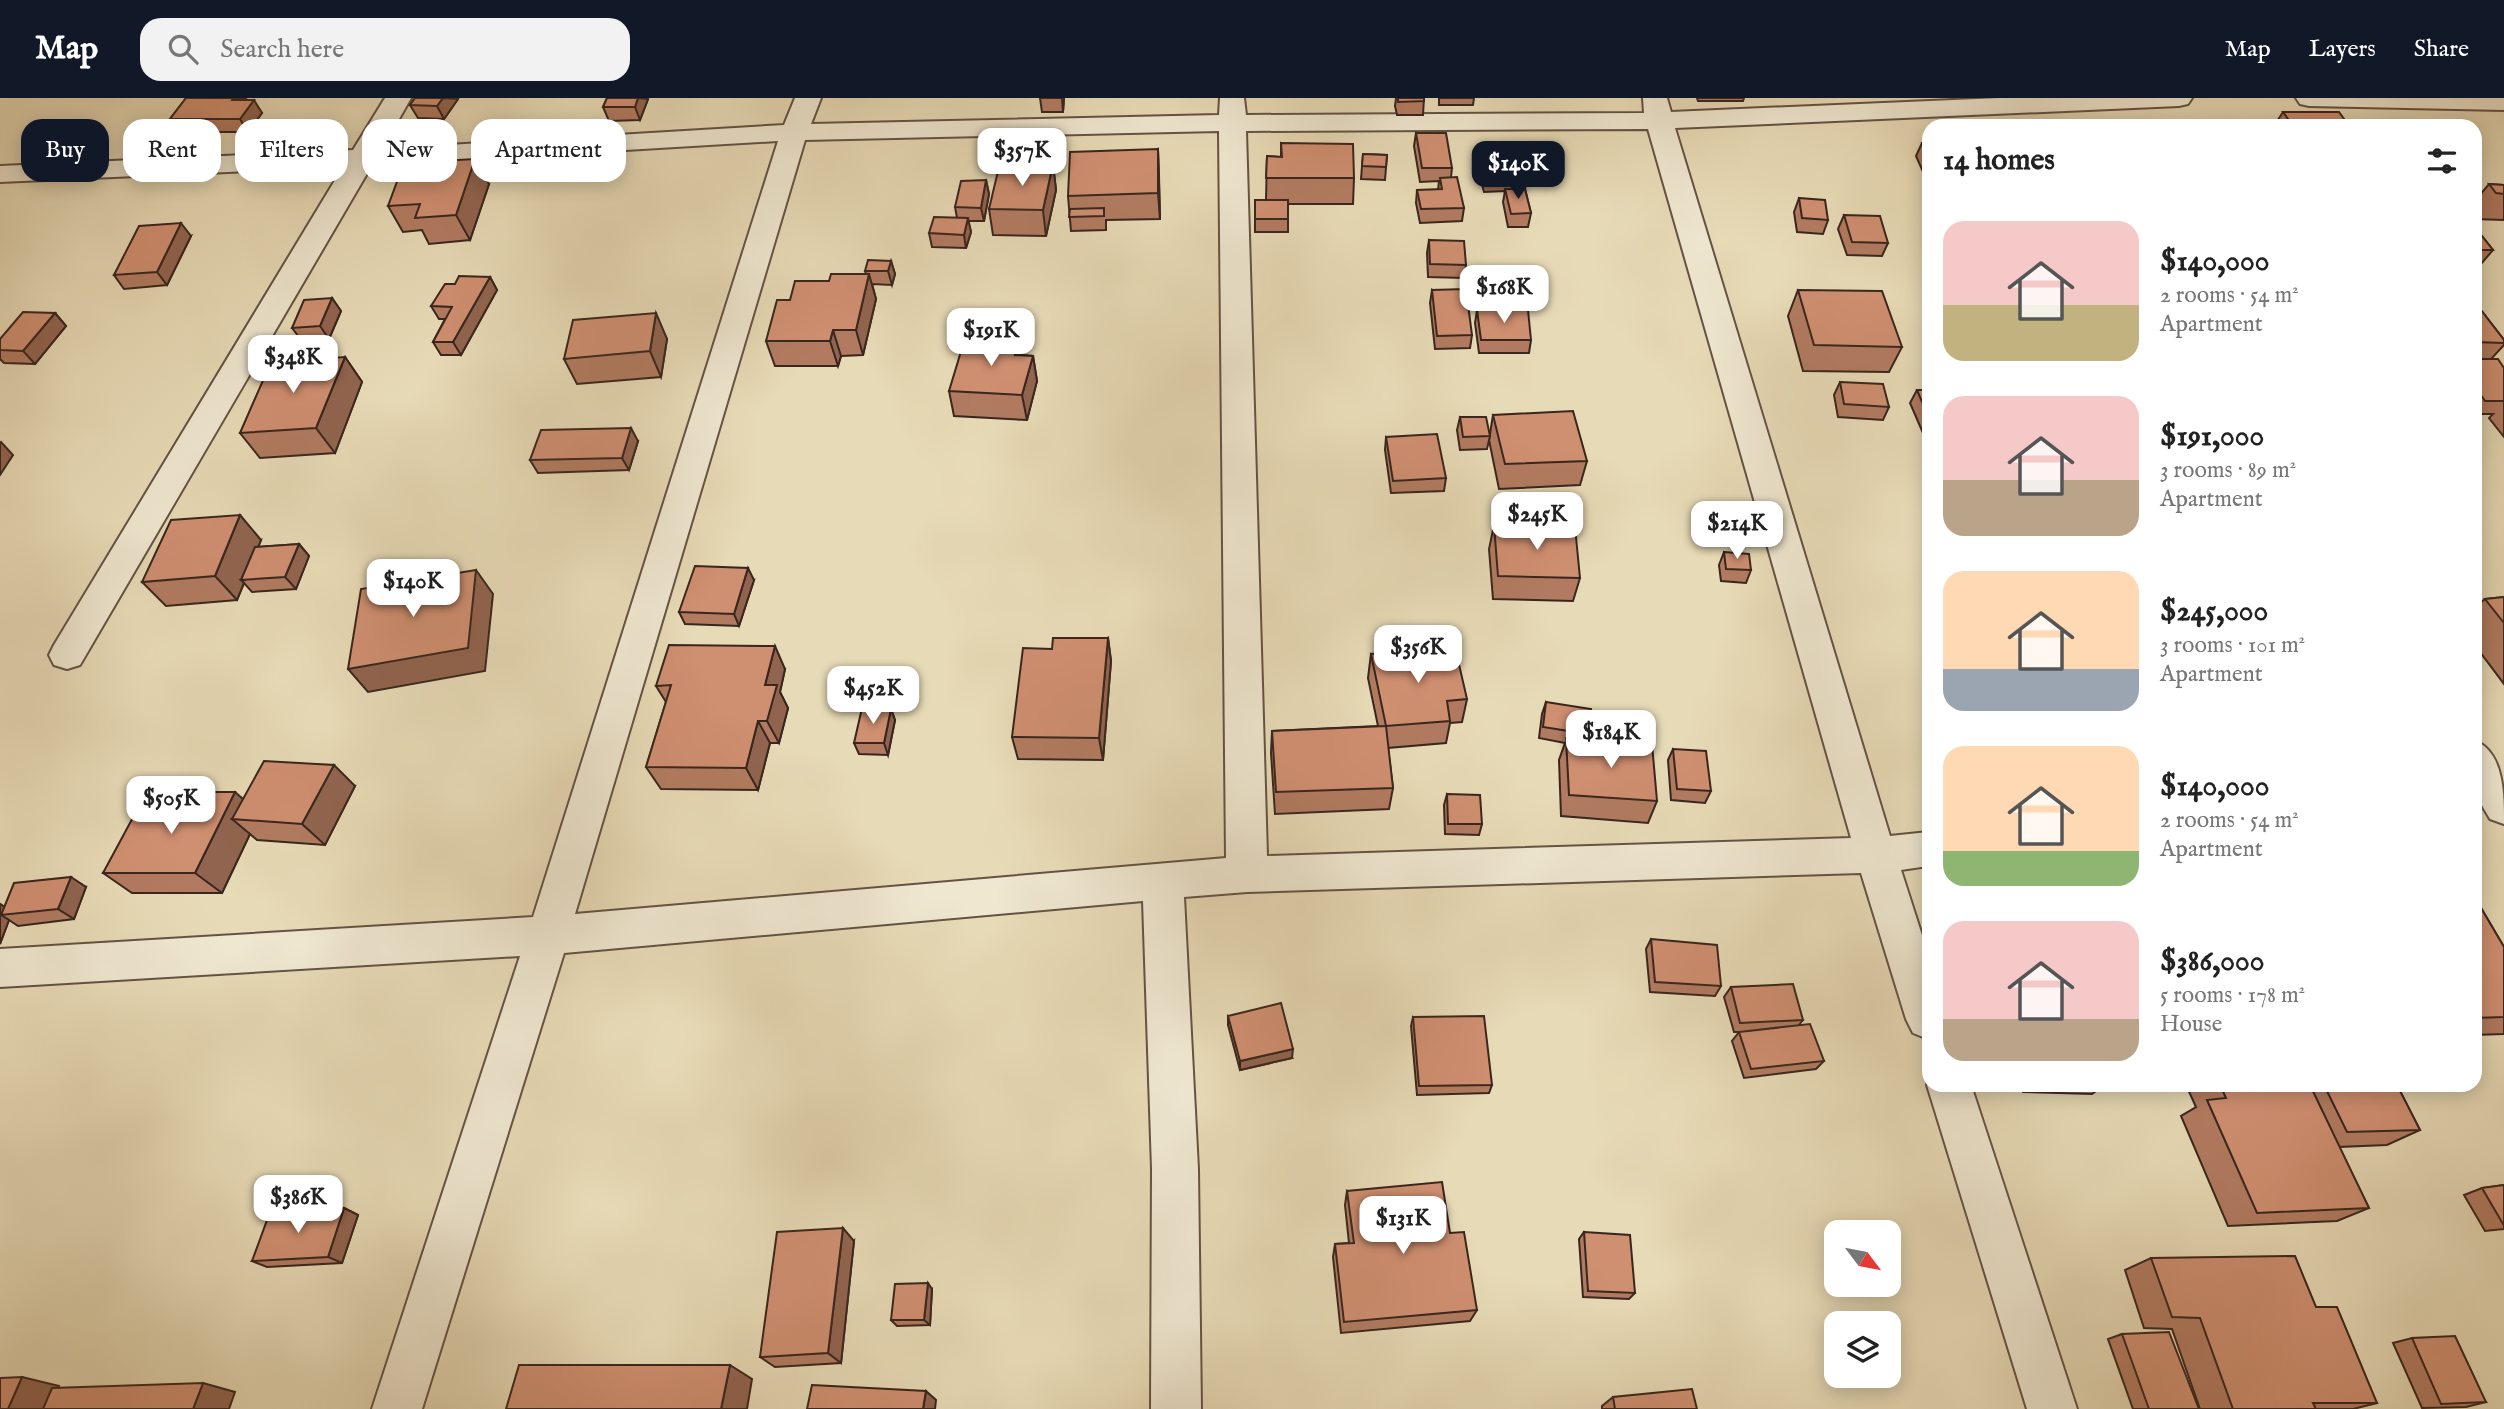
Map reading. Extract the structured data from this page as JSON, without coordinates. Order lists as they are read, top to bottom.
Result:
{
  "north": "bottom right",
  "page": {
    "header": "Map",
    "search": "Search here",
    "nav": ["Map", "Layers", "Share"],
    "chip": [
      "Buy",
      "Rent",
      "Filters",
      "New",
      "Apartment"
    ],
    "heading": "14 homes",
    "price": [
      "$357K",
      "$140K",
      "$168K",
      "$191K",
      "$348K",
      "$245K",
      "$214K",
      "$140K",
      "$356K",
      "$452K",
      "$184K",
      "$505K",
      "$386K",
      "$131K"
    ],
    "list": [
      {
        "name": "$140,000",
        "note": "2 rooms · 54 m² · Apartment"
      },
      {
        "name": "$191,000",
        "note": "3 rooms · 89 m² · Apartment"
      },
      {
        "name": "$245,000",
        "note": "3 rooms · 101 m² · Apartment"
      },
      {
        "name": "$140,000",
        "note": "2 rooms · 54 m² · Apartment"
      },
      {
        "name": "$386,000",
        "note": "5 rooms · 178 m² · House"
      }
    ]
  }
}
